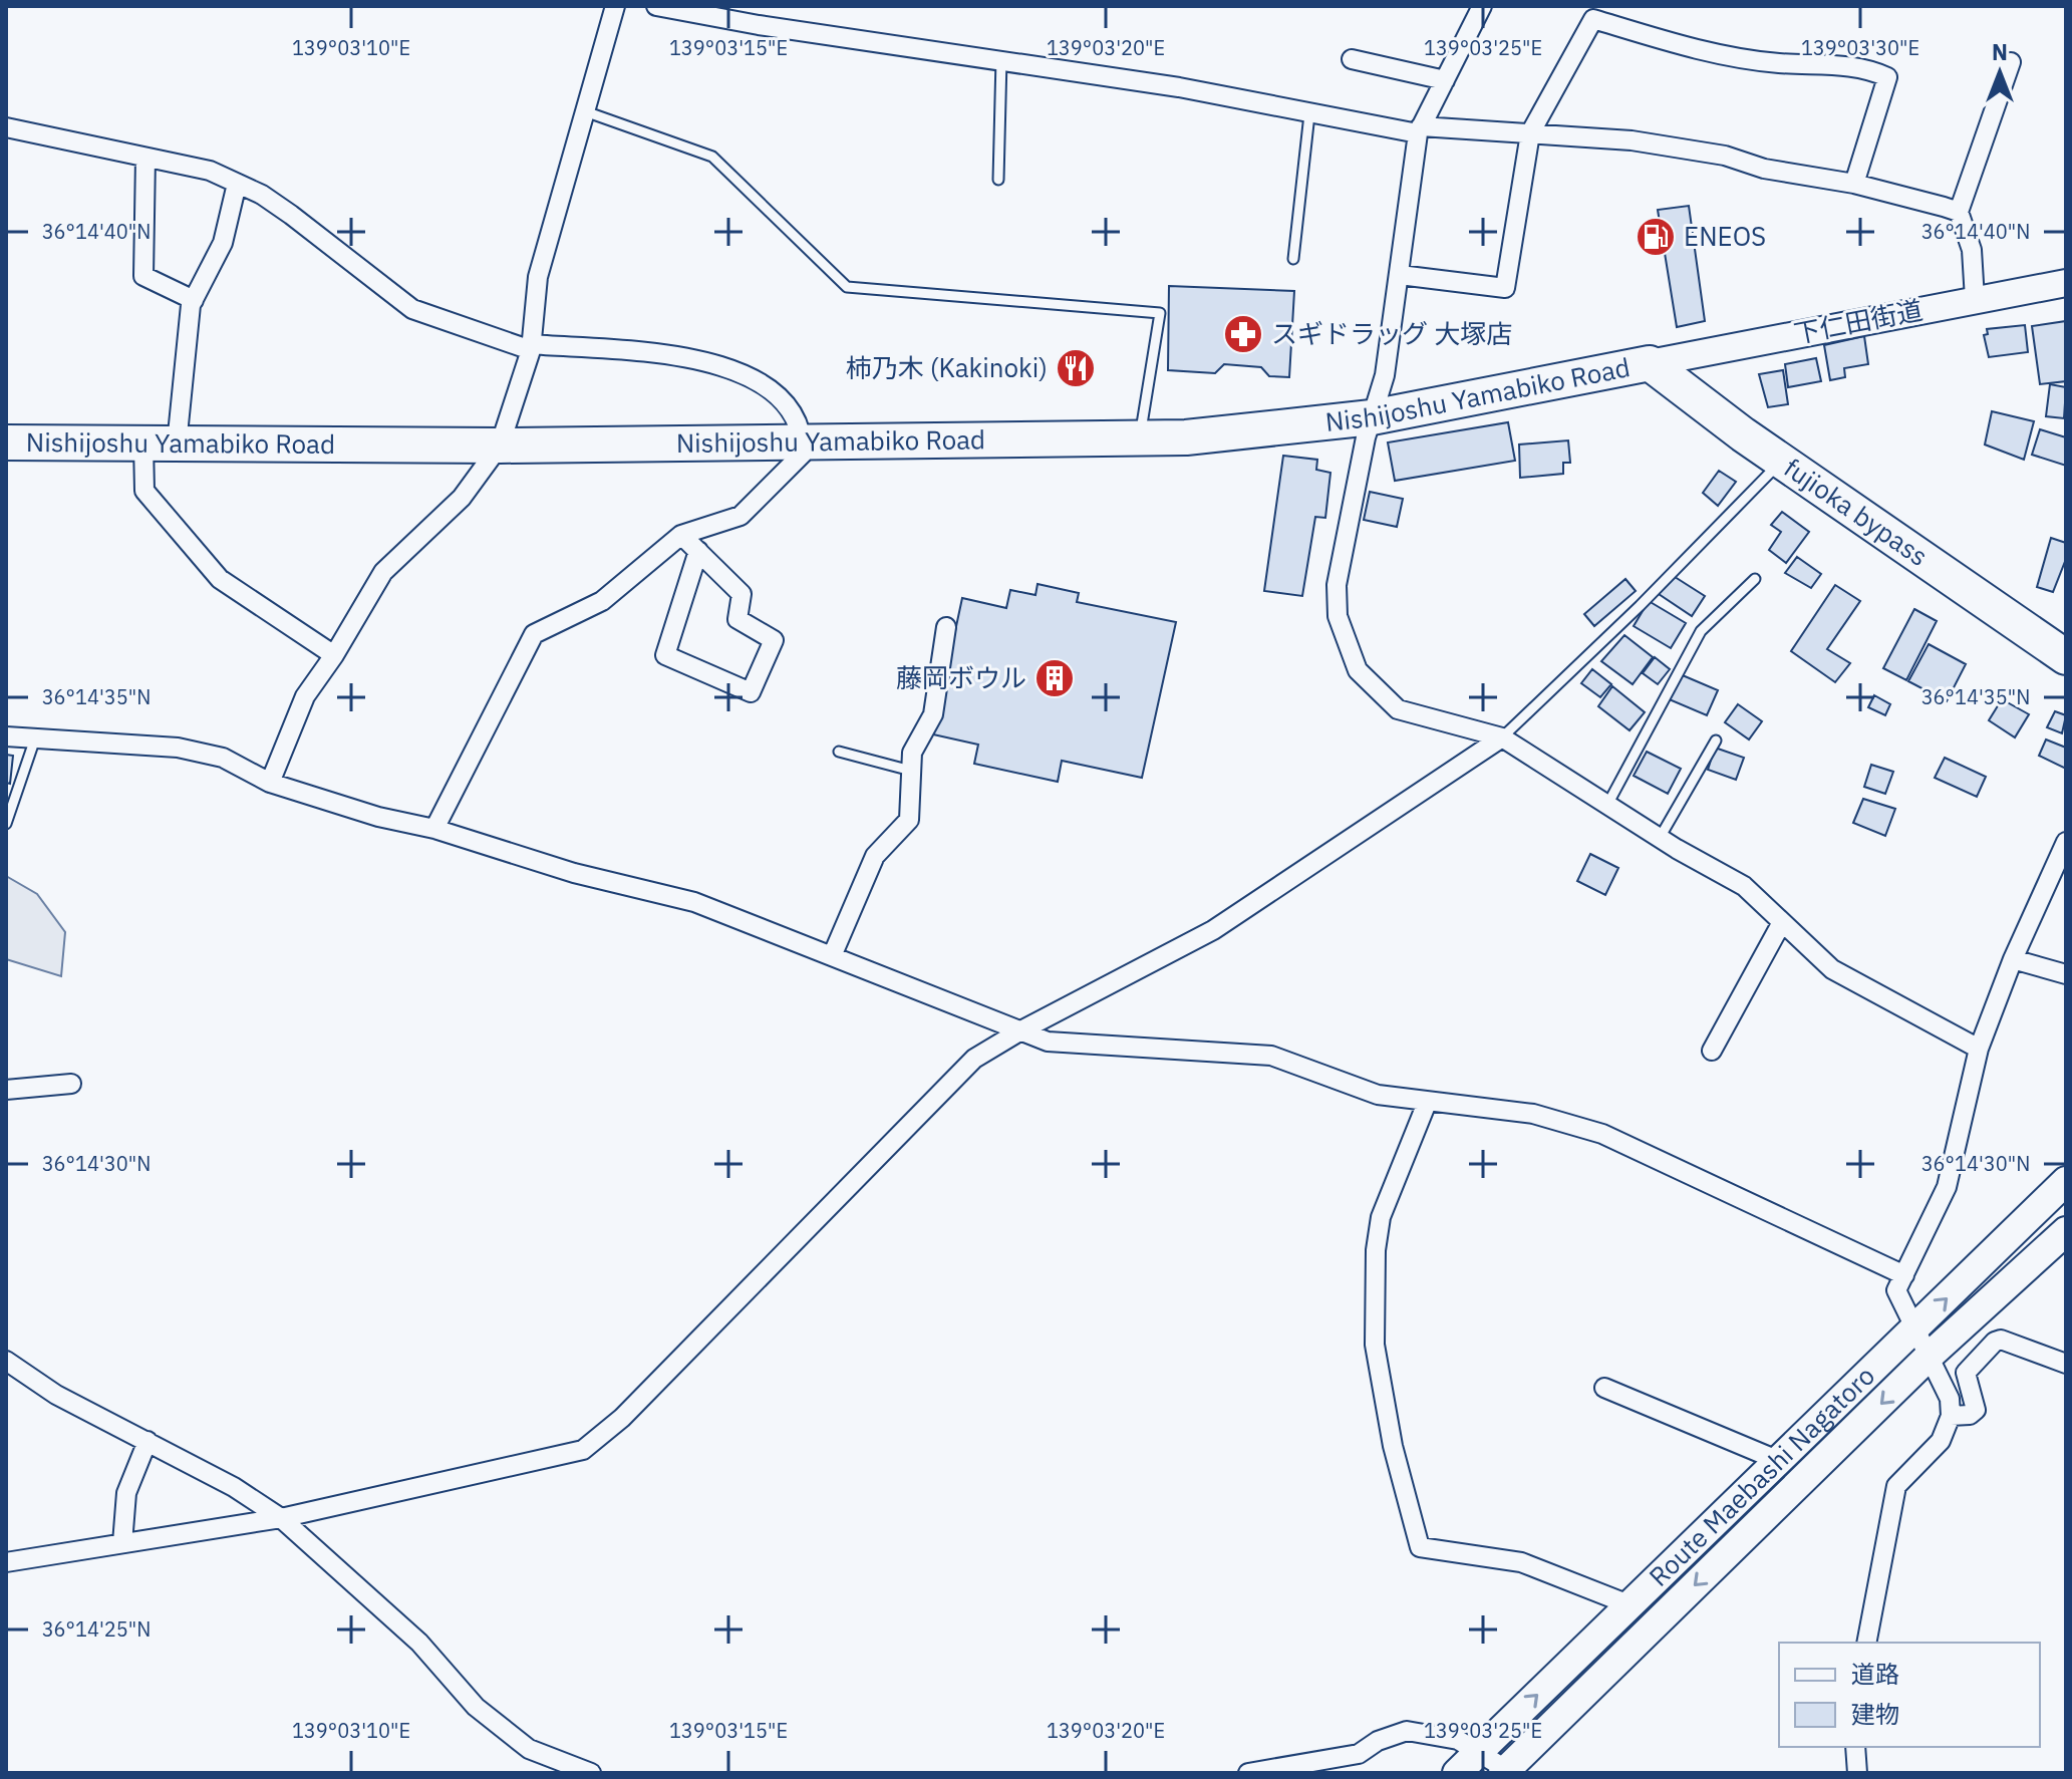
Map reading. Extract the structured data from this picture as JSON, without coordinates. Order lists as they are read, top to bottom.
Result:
{
  "streets": {
    "highway": ["Nishijoshu Yamabiko Road", "fujioka bypass"],
    "main road": ["Route Maebashi Nagatoro"],
    "street": ["下仁田街道"]
  },
  "crossings": [
    ["下仁田街道", "Nishijoshu Yamabiko Road"],
    ["下仁田街道", "fujioka bypass"],
    ["Nishijoshu Yamabiko Road", "fujioka bypass"]
  ],
  "places": {
    "fuel station": ["ENEOS"],
    "pharmacy": ["スギドラッグ 大塚店"],
    "restaurant": ["柿乃木 (Kakinoki)"],
    "building": ["藤岡ボウル"]
  },
  "legend": ["道路", "建物"],
  "north": "top",
  "coordinates": [
    "139°03'10\"E",
    "139°03'15\"E",
    "139°03'20\"E",
    "139°03'25\"E",
    "139°03'30\"E",
    "36°14'40\"N",
    "36°14'35\"N",
    "36°14'30\"N",
    "36°14'25\"N"
  ]
}
